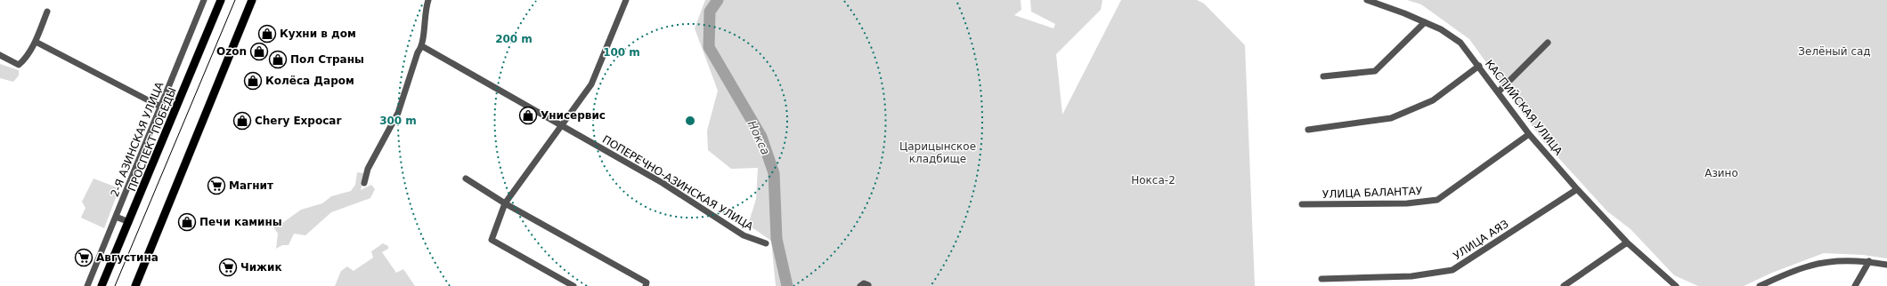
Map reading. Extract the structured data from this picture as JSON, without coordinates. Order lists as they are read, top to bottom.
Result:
{
  "streets": {
    "main road": ["ПРОСПЕКТ ПОБЕДЫ"],
    "street": [
      "КАСПИЙСКАЯ УЛИЦА",
      "2-Я АЗИНСКАЯ УЛИЦА",
      "ПОПЕРЕЧНО-АЗИНСКАЯ УЛИЦА",
      "УЛИЦА БАЛАНТАУ",
      "УЛИЦА АЯЗ"
    ]
  },
  "crossings": [
    ["КАСПИЙСКАЯ УЛИЦА", "УЛИЦА БАЛАНТАУ"],
    ["КАСПИЙСКАЯ УЛИЦА", "УЛИЦА АЯЗ"]
  ],
  "water": ["Нокса"],
  "parks": [
    "Зелёный сад",
    "Царицынское кладбище",
    "Азино",
    "Нокса-2"
  ],
  "places": {
    "shop": [
      "Кухни в дом",
      "Ozon",
      "Пол Страны",
      "Колёса Даром",
      "Унисервис",
      "Chery Expocar",
      "Печи камины"
    ],
    "supermarket": ["Магнит", "Августина", "Чижик"]
  },
  "rings": ["200 m", "100 m", "300 m"]
}
